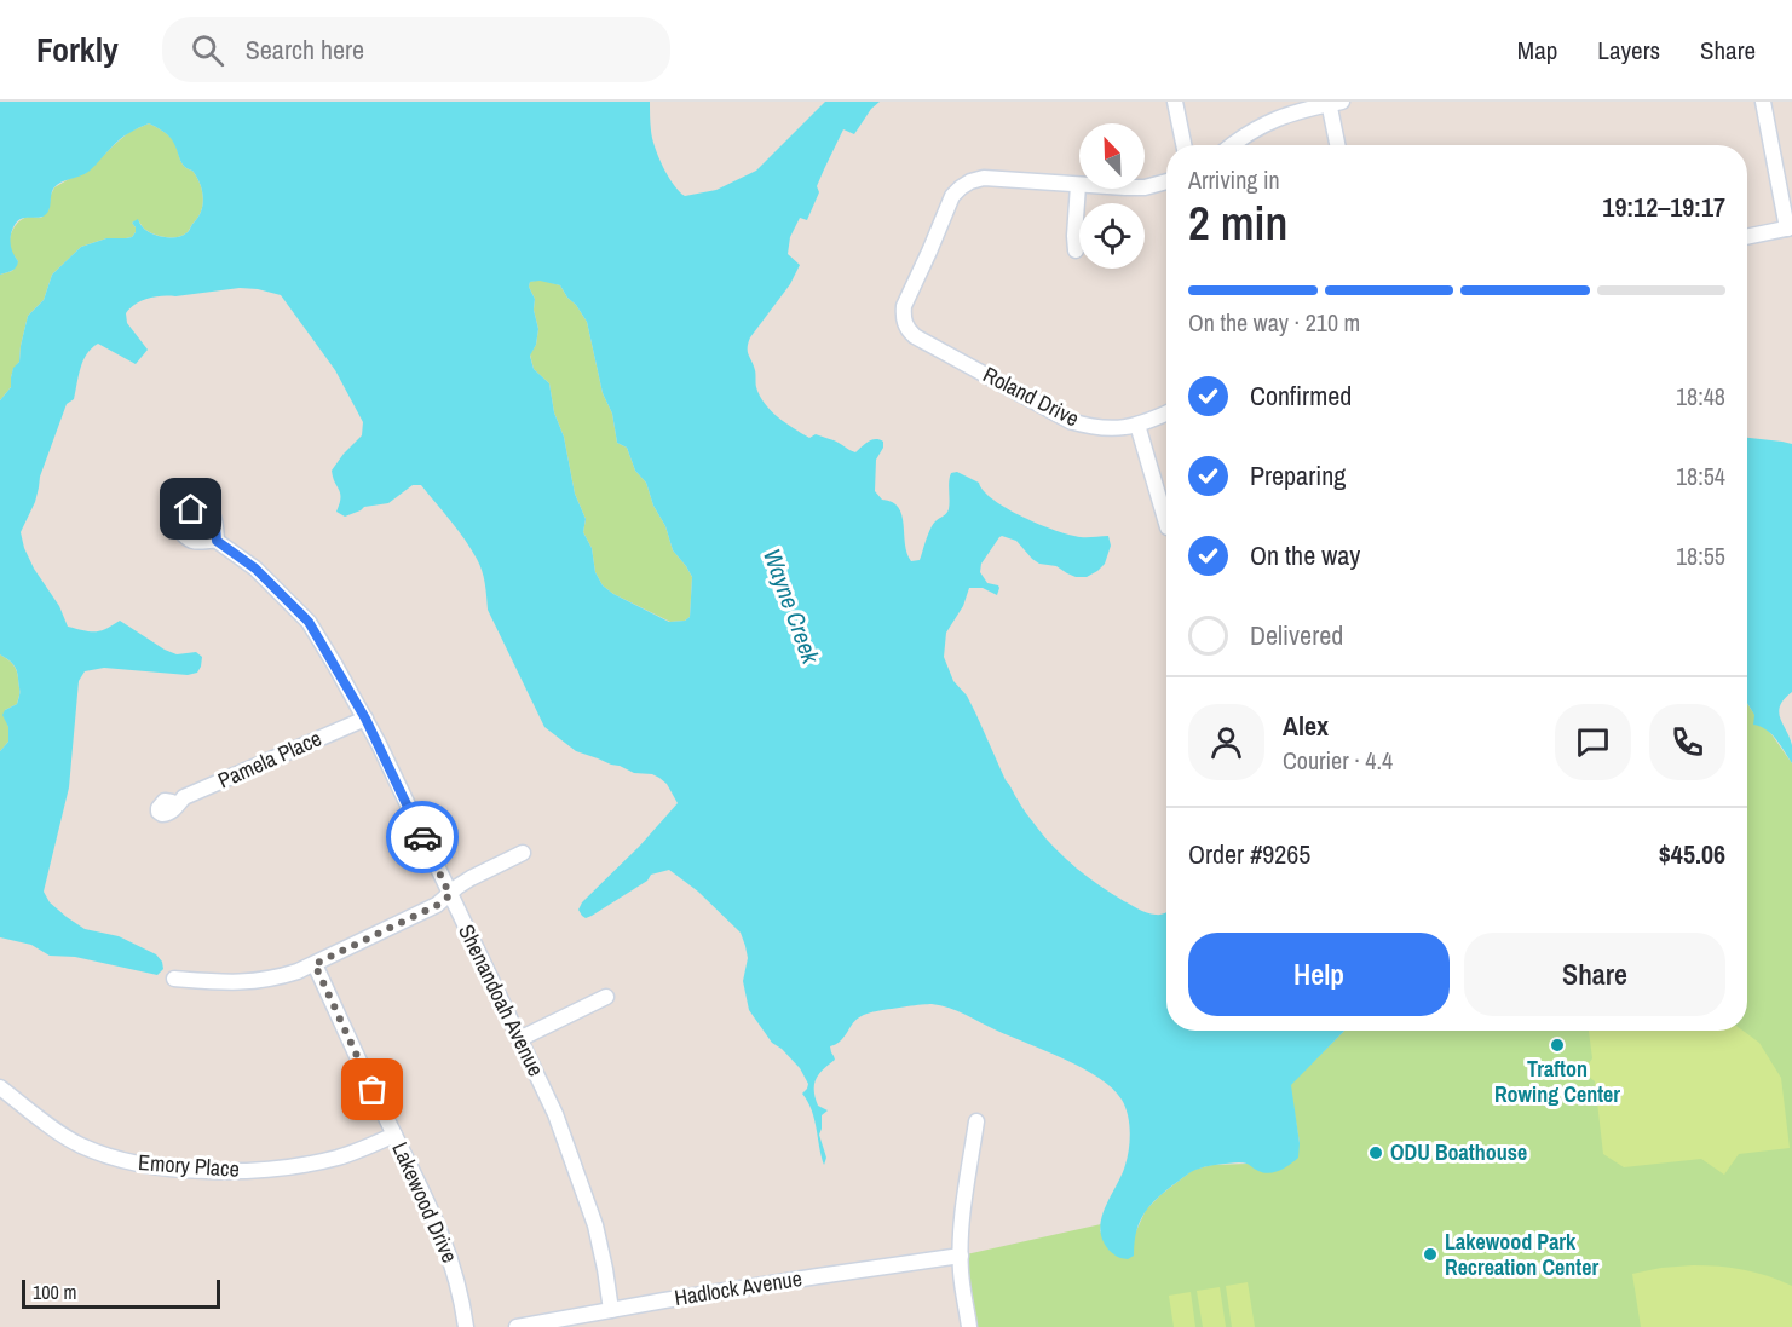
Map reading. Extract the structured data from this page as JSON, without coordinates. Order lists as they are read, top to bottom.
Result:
{
  "streets": {
    "street": [
      "Roland Drive",
      "Pamela Place",
      "Shenandoah Avenue",
      "Emory Place",
      "Lakewood Drive",
      "Hadlock Avenue"
    ]
  },
  "crossings": [
    ["Pamela Place", "Shenandoah Avenue"],
    ["Shenandoah Avenue", "Hadlock Avenue"],
    ["Emory Place", "Lakewood Drive"]
  ],
  "water": ["Wayne Creek"],
  "places": ["Trafton Rowing Center", "ODU Boathouse", "Lakewood Park Recreation Center"],
  "scale_bar": "100 m",
  "north": "top left",
  "page": {
    "header": "Forkly",
    "search": "Search here",
    "nav": ["Map", "Layers", "Share"],
    "heading": ["2 min", "Arriving in", "19:12–19:17"],
    "panel": [
      "Alex",
      "Courier · 4.4",
      "Order #9265",
      "$45.06"
    ],
    "bar": "On the way · 210 m",
    "list": [
      ["Confirmed", "18:48"],
      ["Preparing", "18:54"],
      ["On the way", "18:55"],
      "Delivered"
    ],
    "buttons": ["Help", "Share"],
    "scale": "100 m"
  }
}
